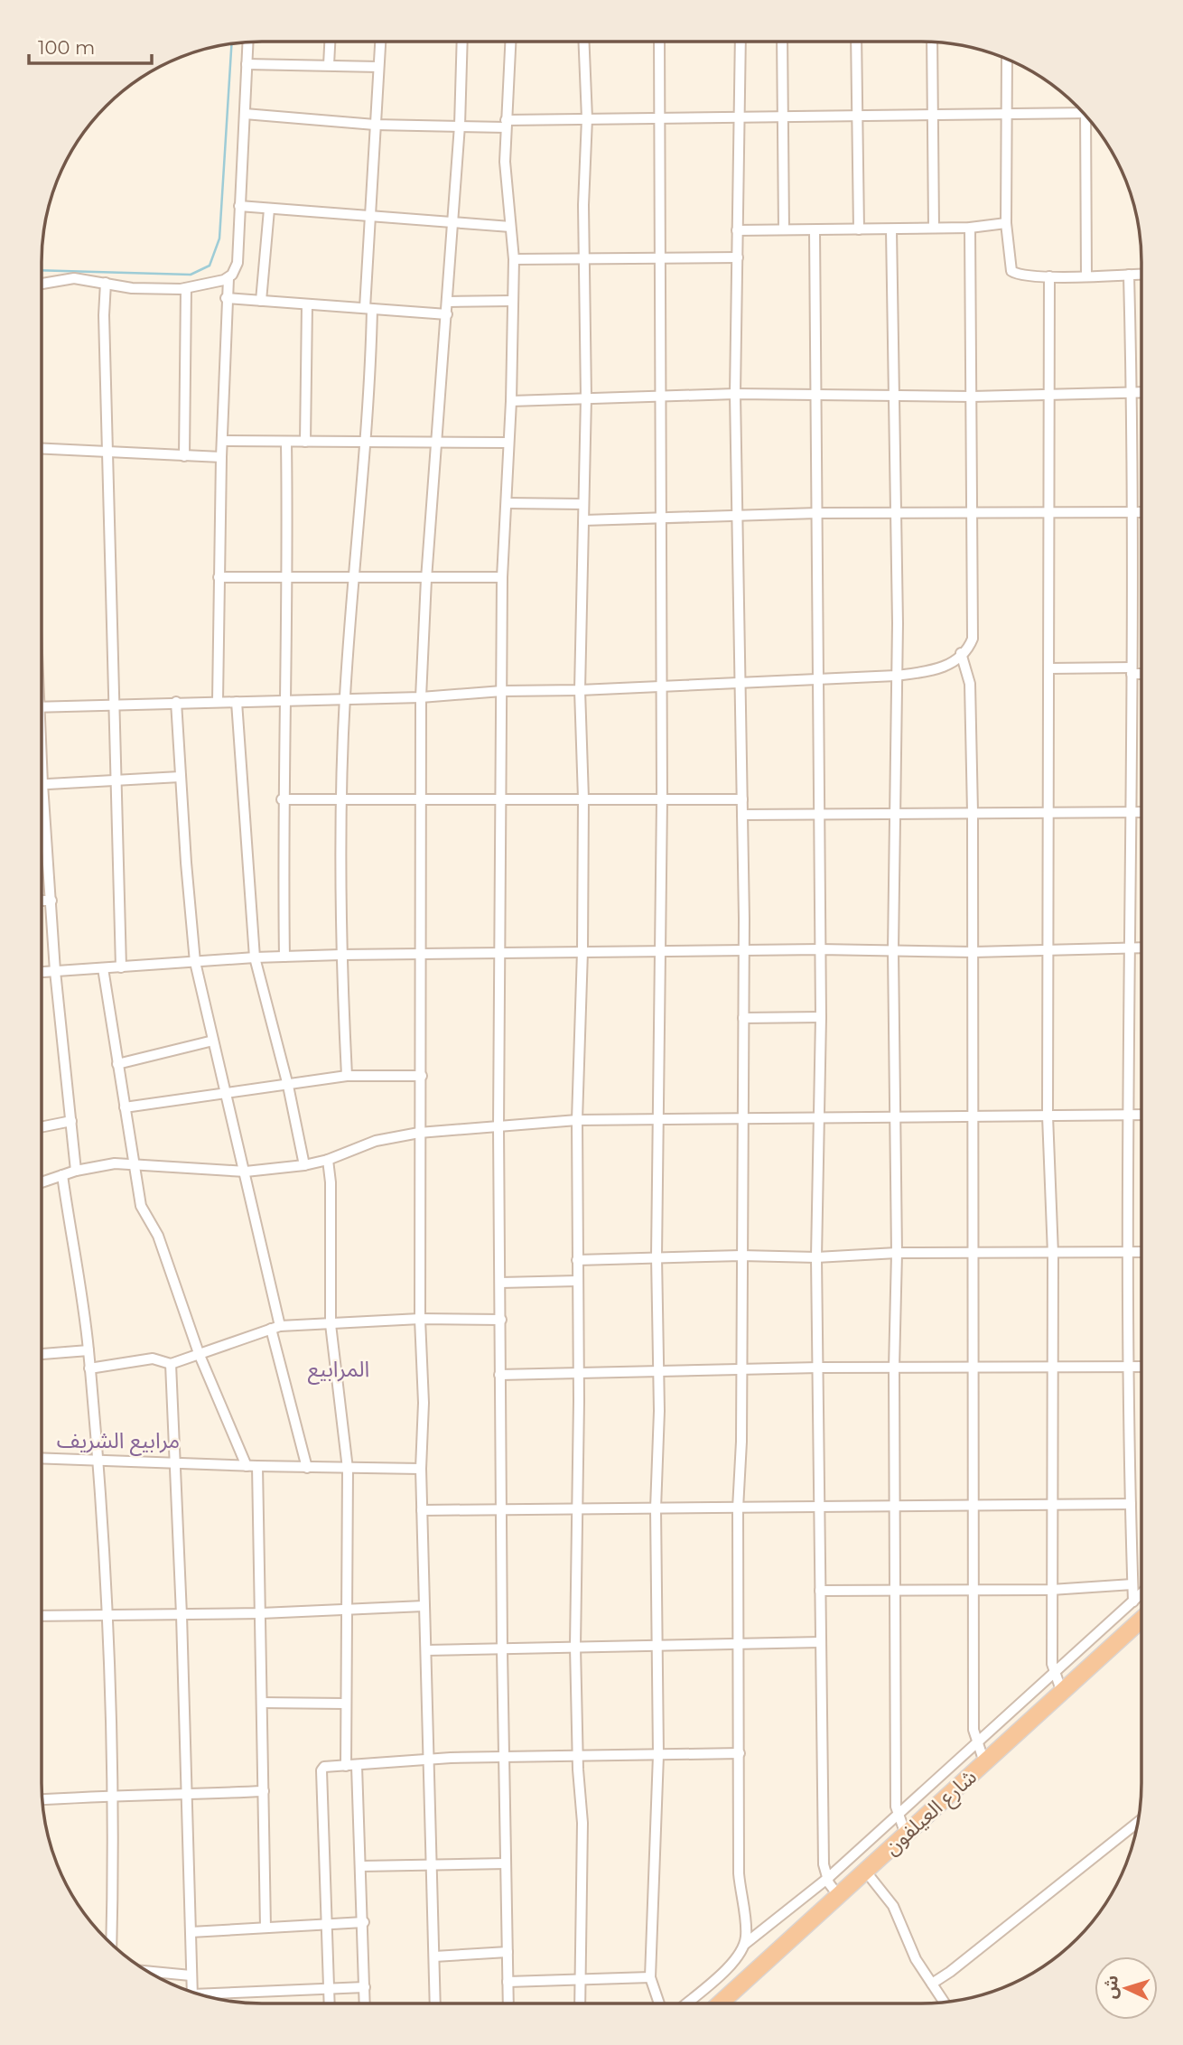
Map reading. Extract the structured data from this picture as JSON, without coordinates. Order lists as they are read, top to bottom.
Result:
{
  "streets": {
    "highway": ["شارع العيلفون"]
  },
  "districts": ["المرابيع", "مرابيع الشريف"],
  "scale_bar": "100 m",
  "north": "left"
}
